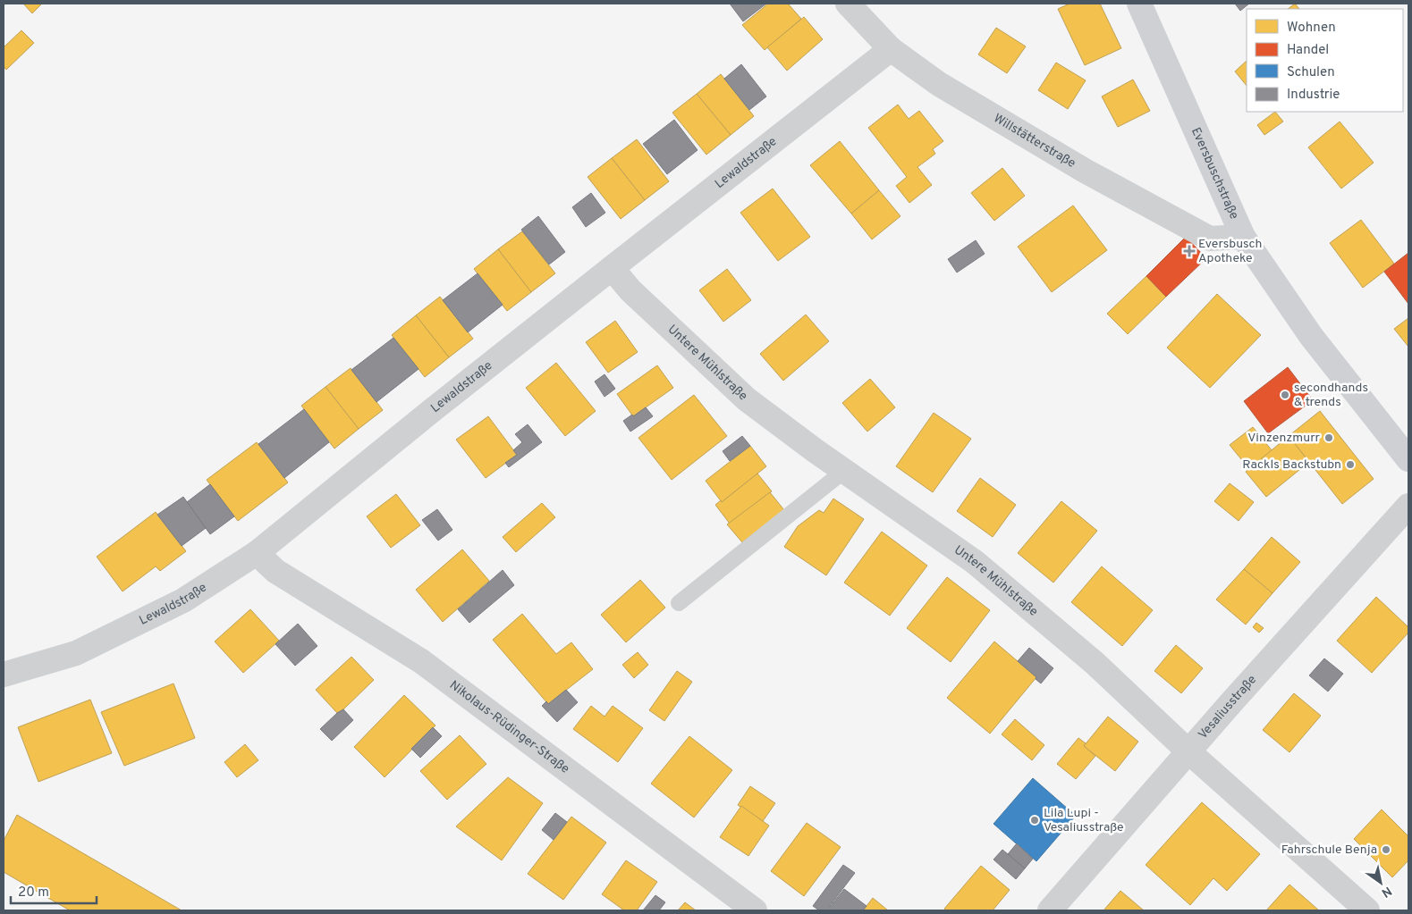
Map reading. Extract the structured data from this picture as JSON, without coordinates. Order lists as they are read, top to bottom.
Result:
{
  "streets": {
    "main road": ["Eversbuschstraße"],
    "street": [
      "Willstätterstraße",
      "Lewaldstraße",
      "Untere Mühlstraße",
      "Vesaliusstraße",
      "Nikolaus-Rüdinger-Straße"
    ]
  },
  "crossings": [
    ["Willstätterstraße", "Lewaldstraße"],
    ["Willstätterstraße", "Eversbuschstraße"],
    ["Lewaldstraße", "Untere Mühlstraße"],
    ["Lewaldstraße", "Nikolaus-Rüdinger-Straße"],
    ["Untere Mühlstraße", "Vesaliusstraße"]
  ],
  "places": {
    "health": ["Eversbusch Apotheke"],
    "other": [
      "secondhands & trends",
      "Vinzenzmurr",
      "Rackls Backstubn",
      "Lila Lupi - Vesaliusstraße",
      "Fahrschule Benja"
    ]
  },
  "legend": [
    "Wohnen",
    "Handel",
    "Schulen",
    "Industrie"
  ],
  "scale_bar": "20 m",
  "north": "bottom right"
}
